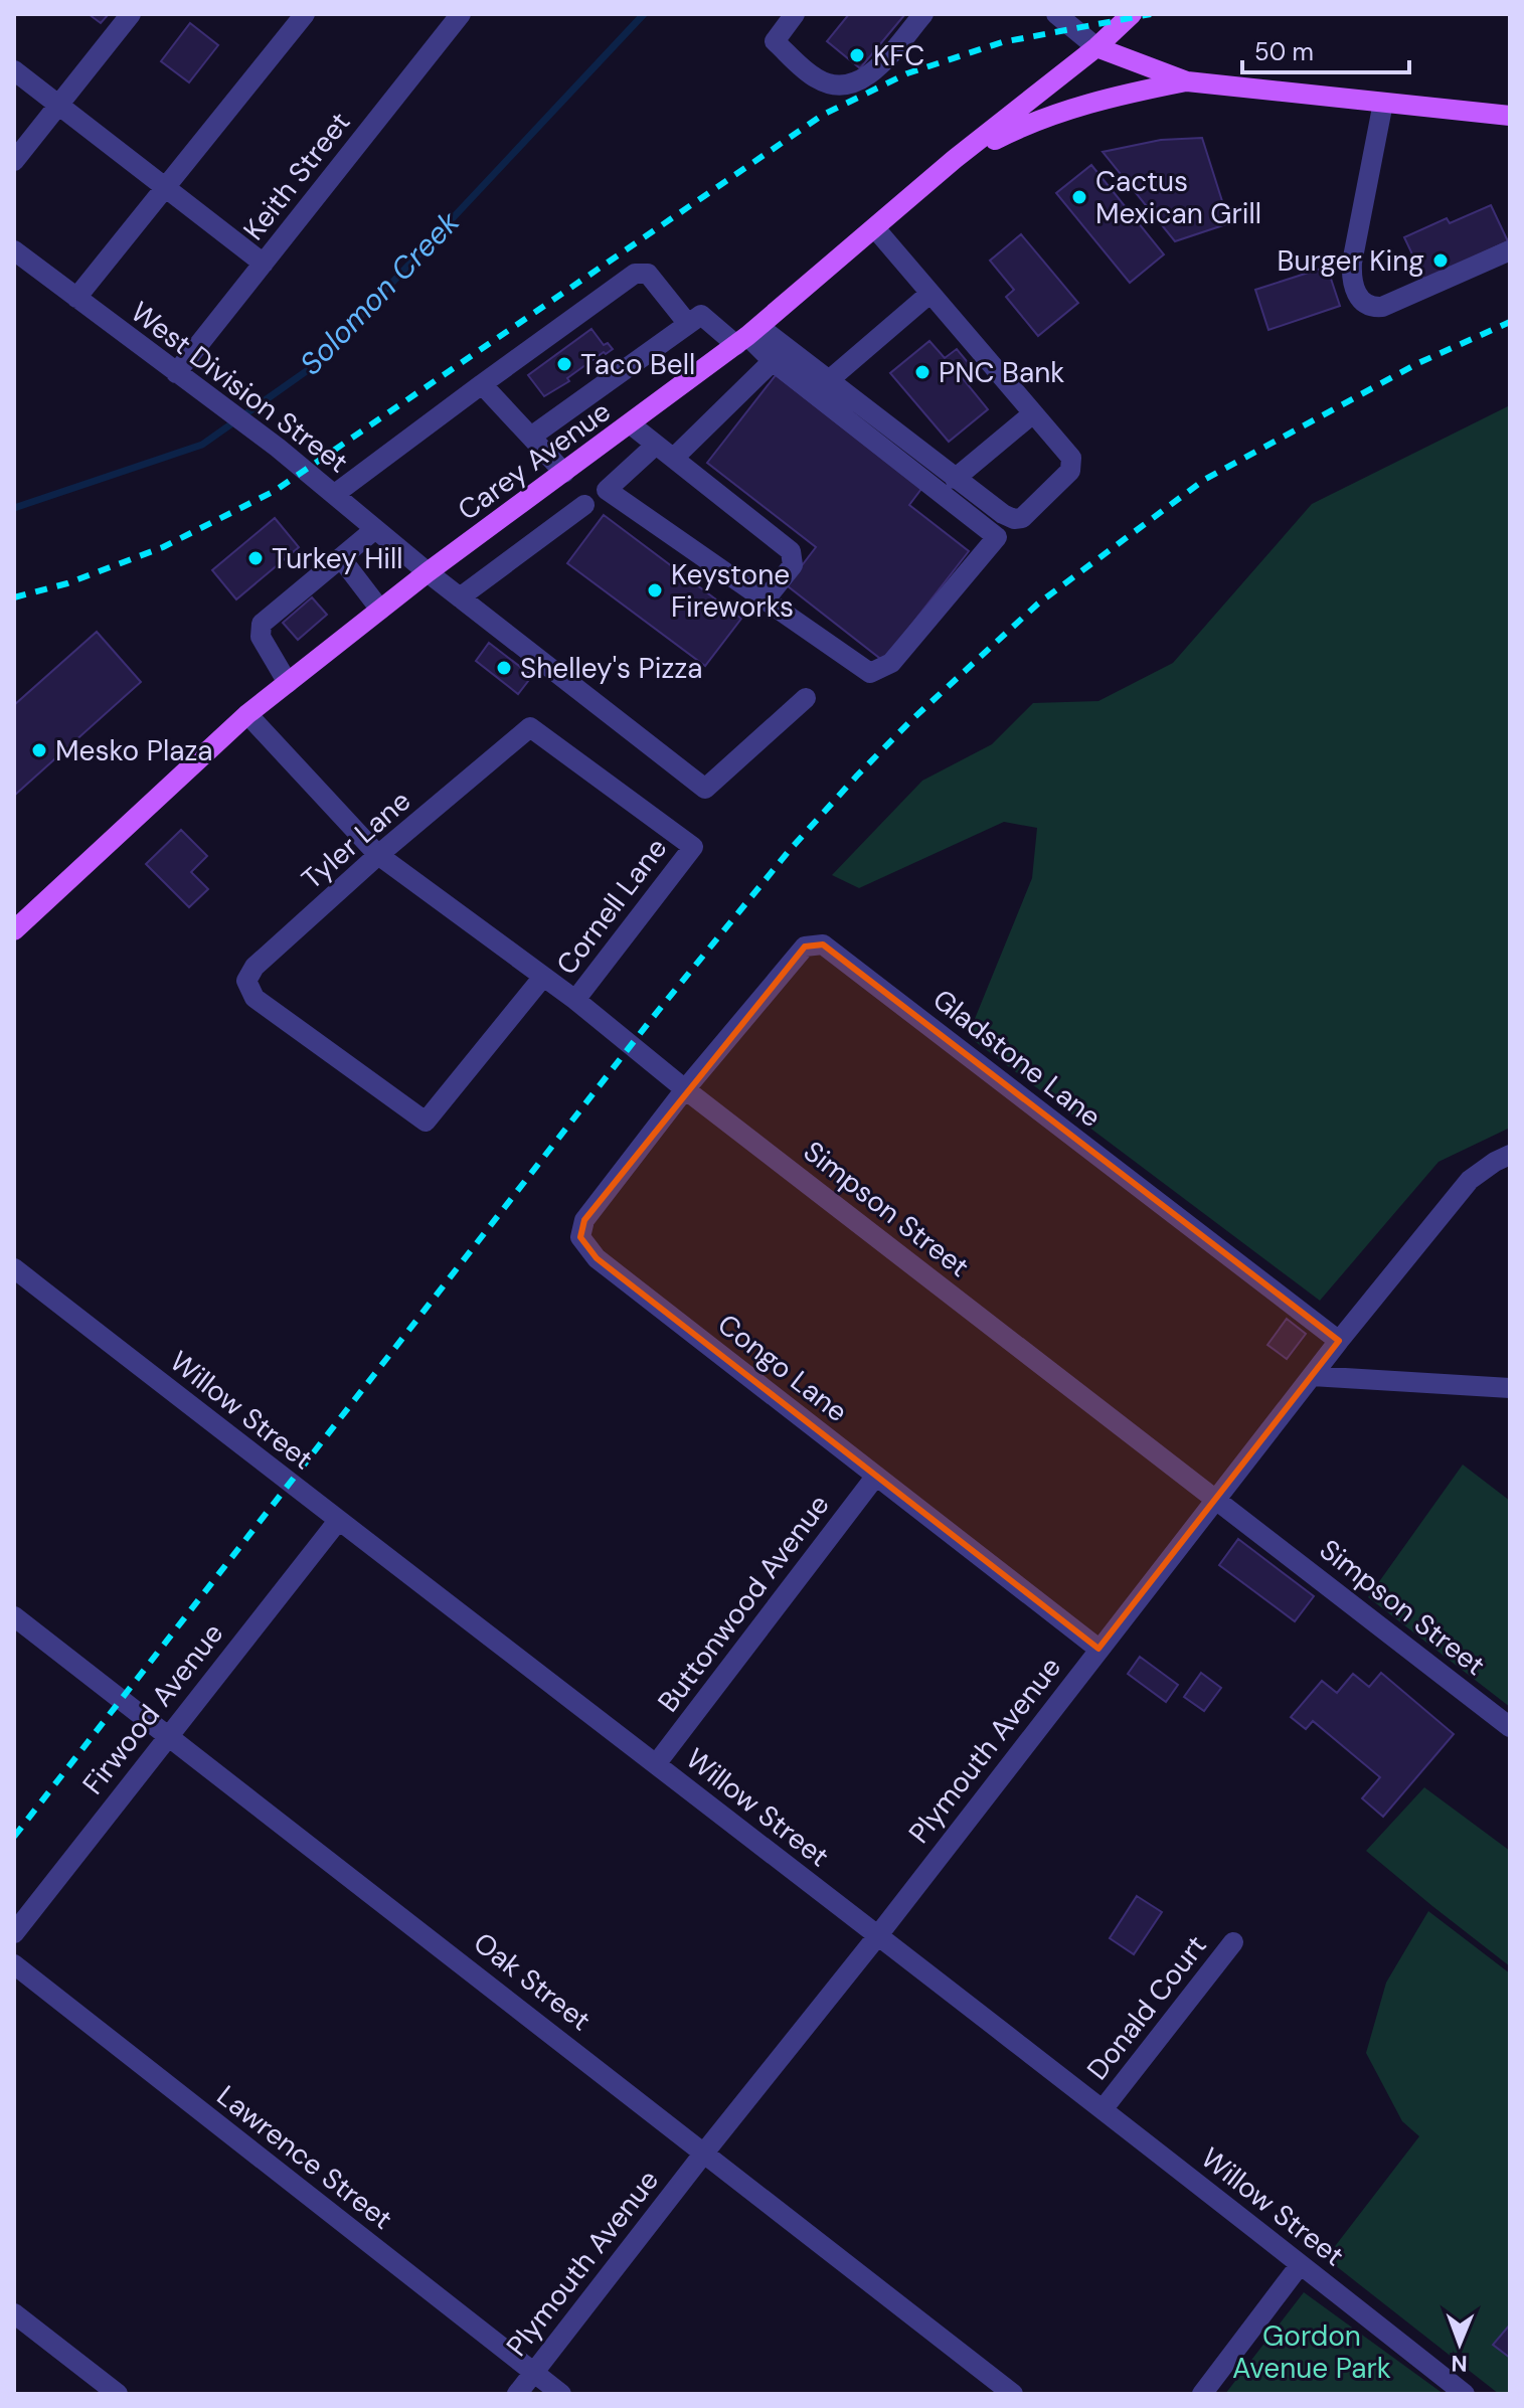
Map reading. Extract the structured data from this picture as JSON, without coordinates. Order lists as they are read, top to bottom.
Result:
{
  "streets": {
    "main road": ["Carey Avenue"],
    "street": [
      "Keith Street",
      "West Division Street",
      "Tyler Lane",
      "Cornell Lane",
      "Gladstone Lane",
      "Simpson Street",
      "Congo Lane",
      "Willow Street",
      "Buttonwood Avenue",
      "Firwood Avenue",
      "Plymouth Avenue",
      "Oak Street",
      "Donald Court",
      "Lawrence Street"
    ]
  },
  "crossings": [
    ["Keith Street", "West Division Street"],
    ["West Division Street", "Carey Avenue"],
    ["Carey Avenue", "Simpson Street"],
    ["Tyler Lane", "Cornell Lane"],
    ["Tyler Lane", "Simpson Street"],
    ["Cornell Lane", "Simpson Street"],
    ["Gladstone Lane", "Simpson Street"],
    ["Gladstone Lane", "Congo Lane"],
    ["Gladstone Lane", "Plymouth Avenue"],
    ["Simpson Street", "Congo Lane"],
    ["Simpson Street", "Plymouth Avenue"],
    ["Congo Lane", "Buttonwood Avenue"],
    ["Congo Lane", "Plymouth Avenue"],
    ["Willow Street", "Buttonwood Avenue"],
    ["Willow Street", "Firwood Avenue"],
    ["Willow Street", "Plymouth Avenue"],
    ["Willow Street", "Donald Court"],
    ["Firwood Avenue", "Oak Street"],
    ["Plymouth Avenue", "Oak Street"],
    ["Plymouth Avenue", "Lawrence Street"]
  ],
  "water": ["Solomon Creek"],
  "parks": ["Gordon Avenue Park"],
  "places": [
    "KFC",
    "Cactus Mexican Grill",
    "Burger King",
    "Taco Bell",
    "PNC Bank",
    "Turkey Hill",
    "Keystone Fireworks",
    "Shelley's Pizza",
    "Mesko Plaza"
  ],
  "scale_bar": "50 m",
  "north": "bottom"
}
